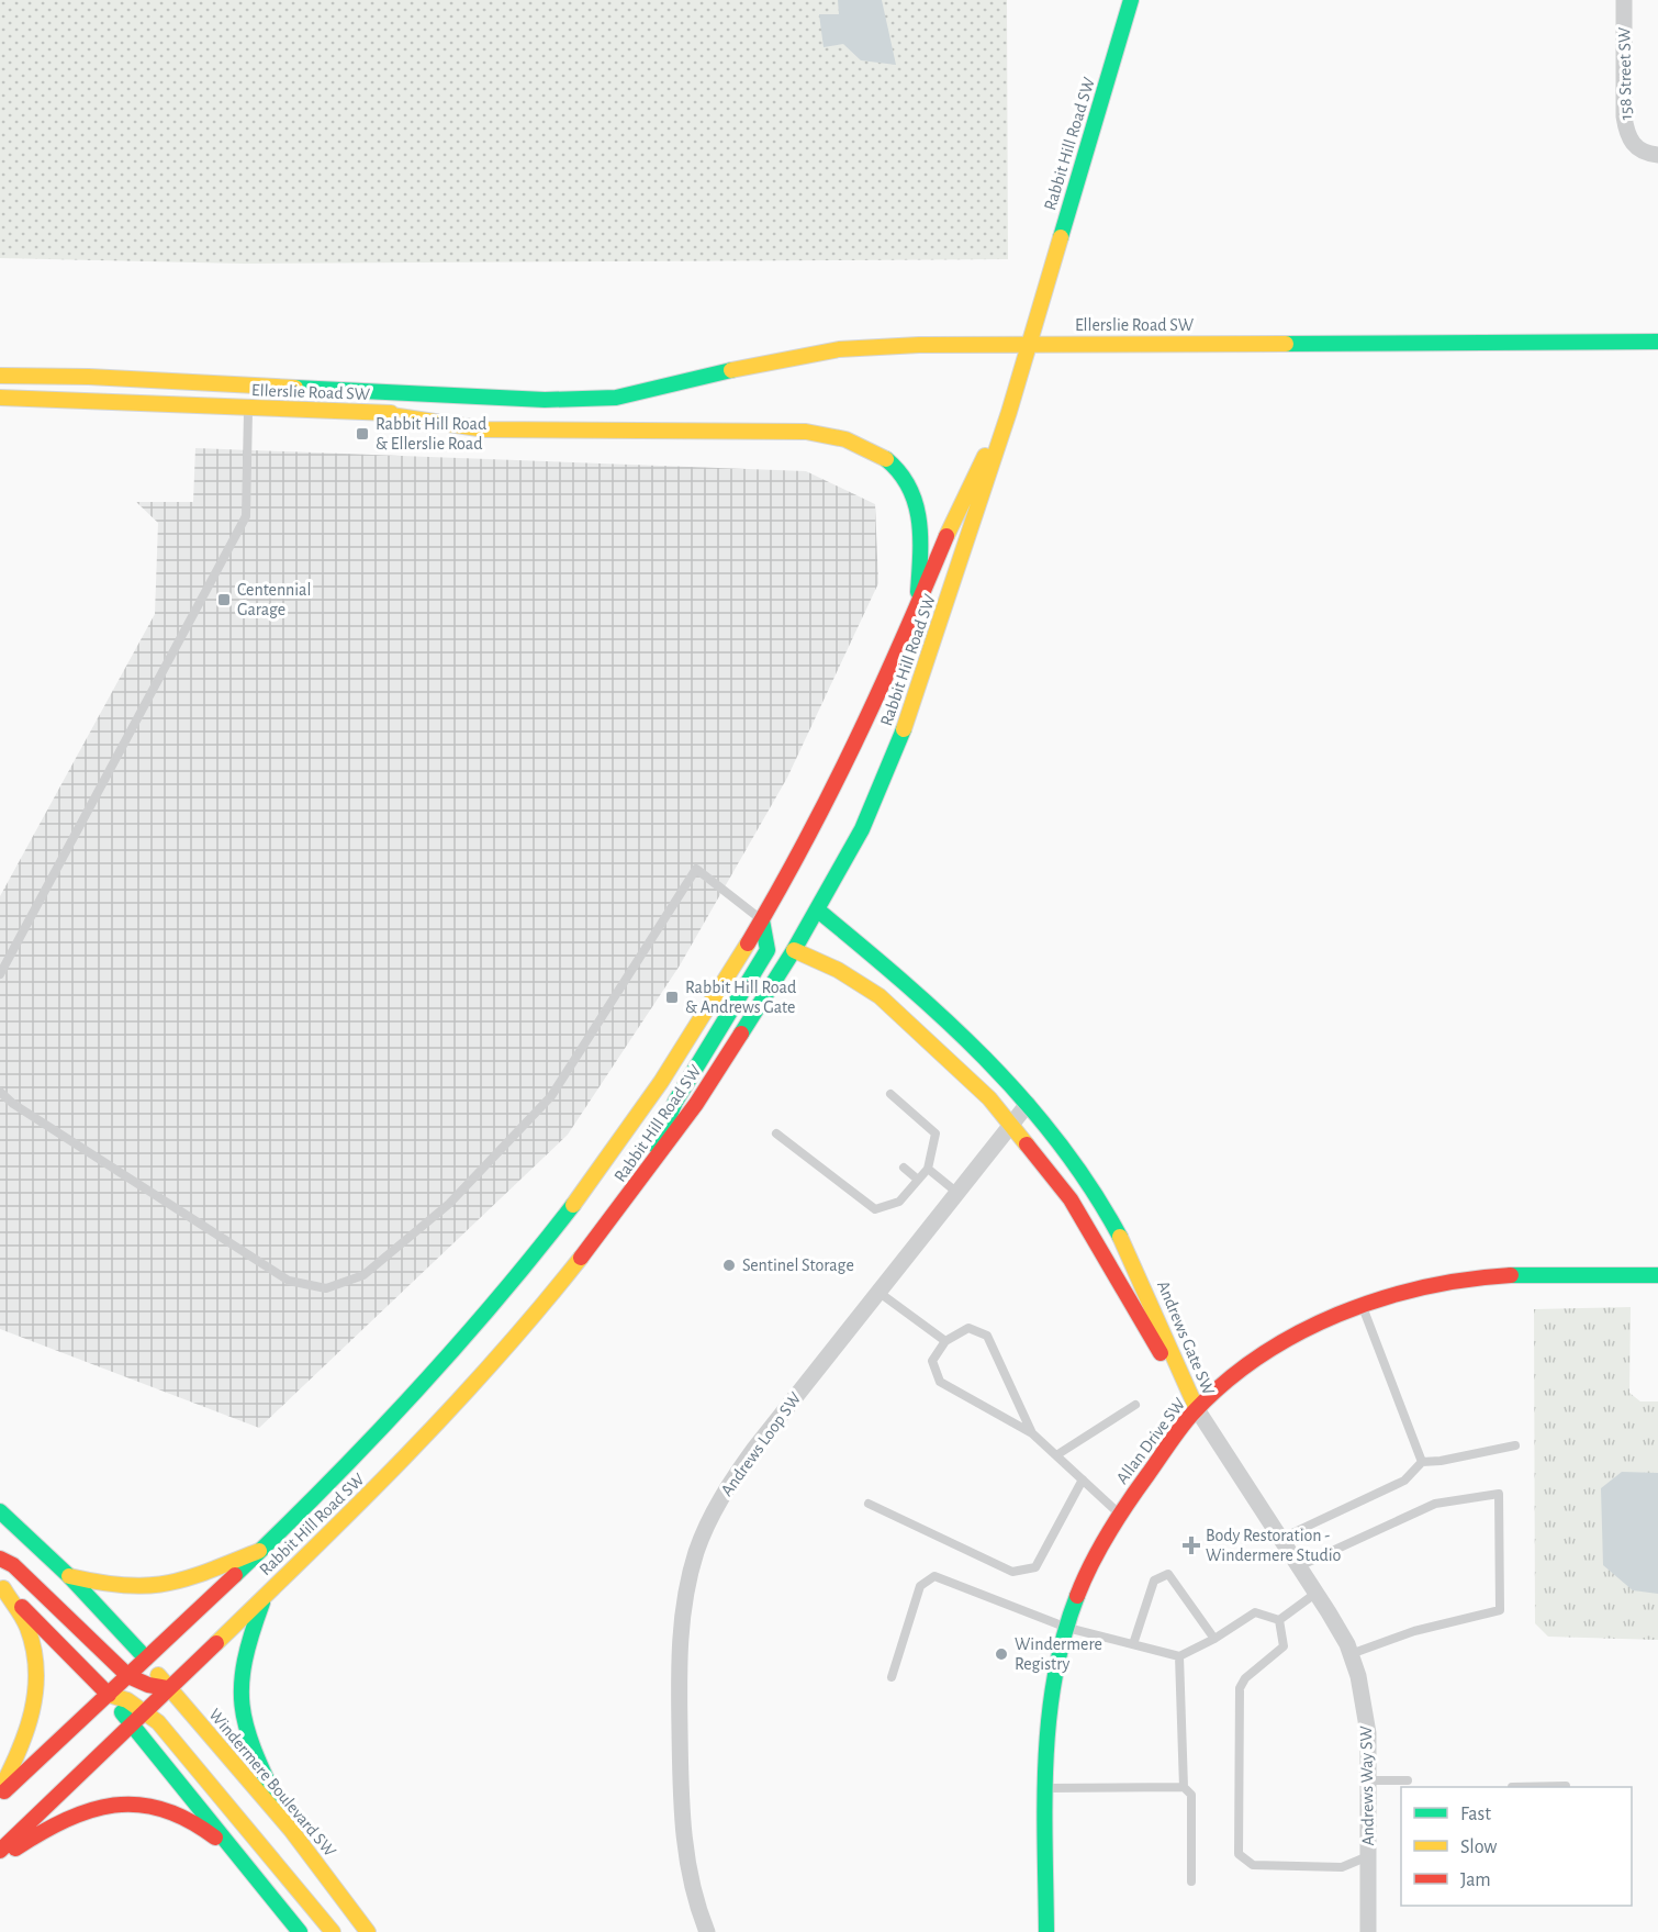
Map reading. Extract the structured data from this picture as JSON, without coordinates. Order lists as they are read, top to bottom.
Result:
{
  "streets": {
    "main road": [
      "Rabbit Hill Road SW",
      "Ellerslie Road SW",
      "Andrews Gate SW",
      "Allan Drive SW",
      "Windermere Boulevard SW"
    ],
    "street": ["158 Street SW", "Andrews Loop SW", "Andrews Way SW"]
  },
  "crossings": [
    ["Rabbit Hill Road SW", "Ellerslie Road SW"],
    ["Rabbit Hill Road SW", "Andrews Gate SW"],
    ["Rabbit Hill Road SW", "Windermere Boulevard SW"],
    ["Andrews Gate SW", "Allan Drive SW"],
    ["Andrews Gate SW", "Andrews Loop SW"],
    ["Andrews Gate SW", "Andrews Way SW"],
    ["Allan Drive SW", "Andrews Way SW"]
  ],
  "places": {
    "transit": ["Rabbit Hill Road & Ellerslie Road", "Centennial Garage", "Rabbit Hill Road & Andrews Gate"],
    "other": ["Sentinel Storage", "Windermere Registry"],
    "health": ["Body Restoration - Windermere Studio"]
  },
  "legend": ["Fast", "Slow", "Jam"]
}
